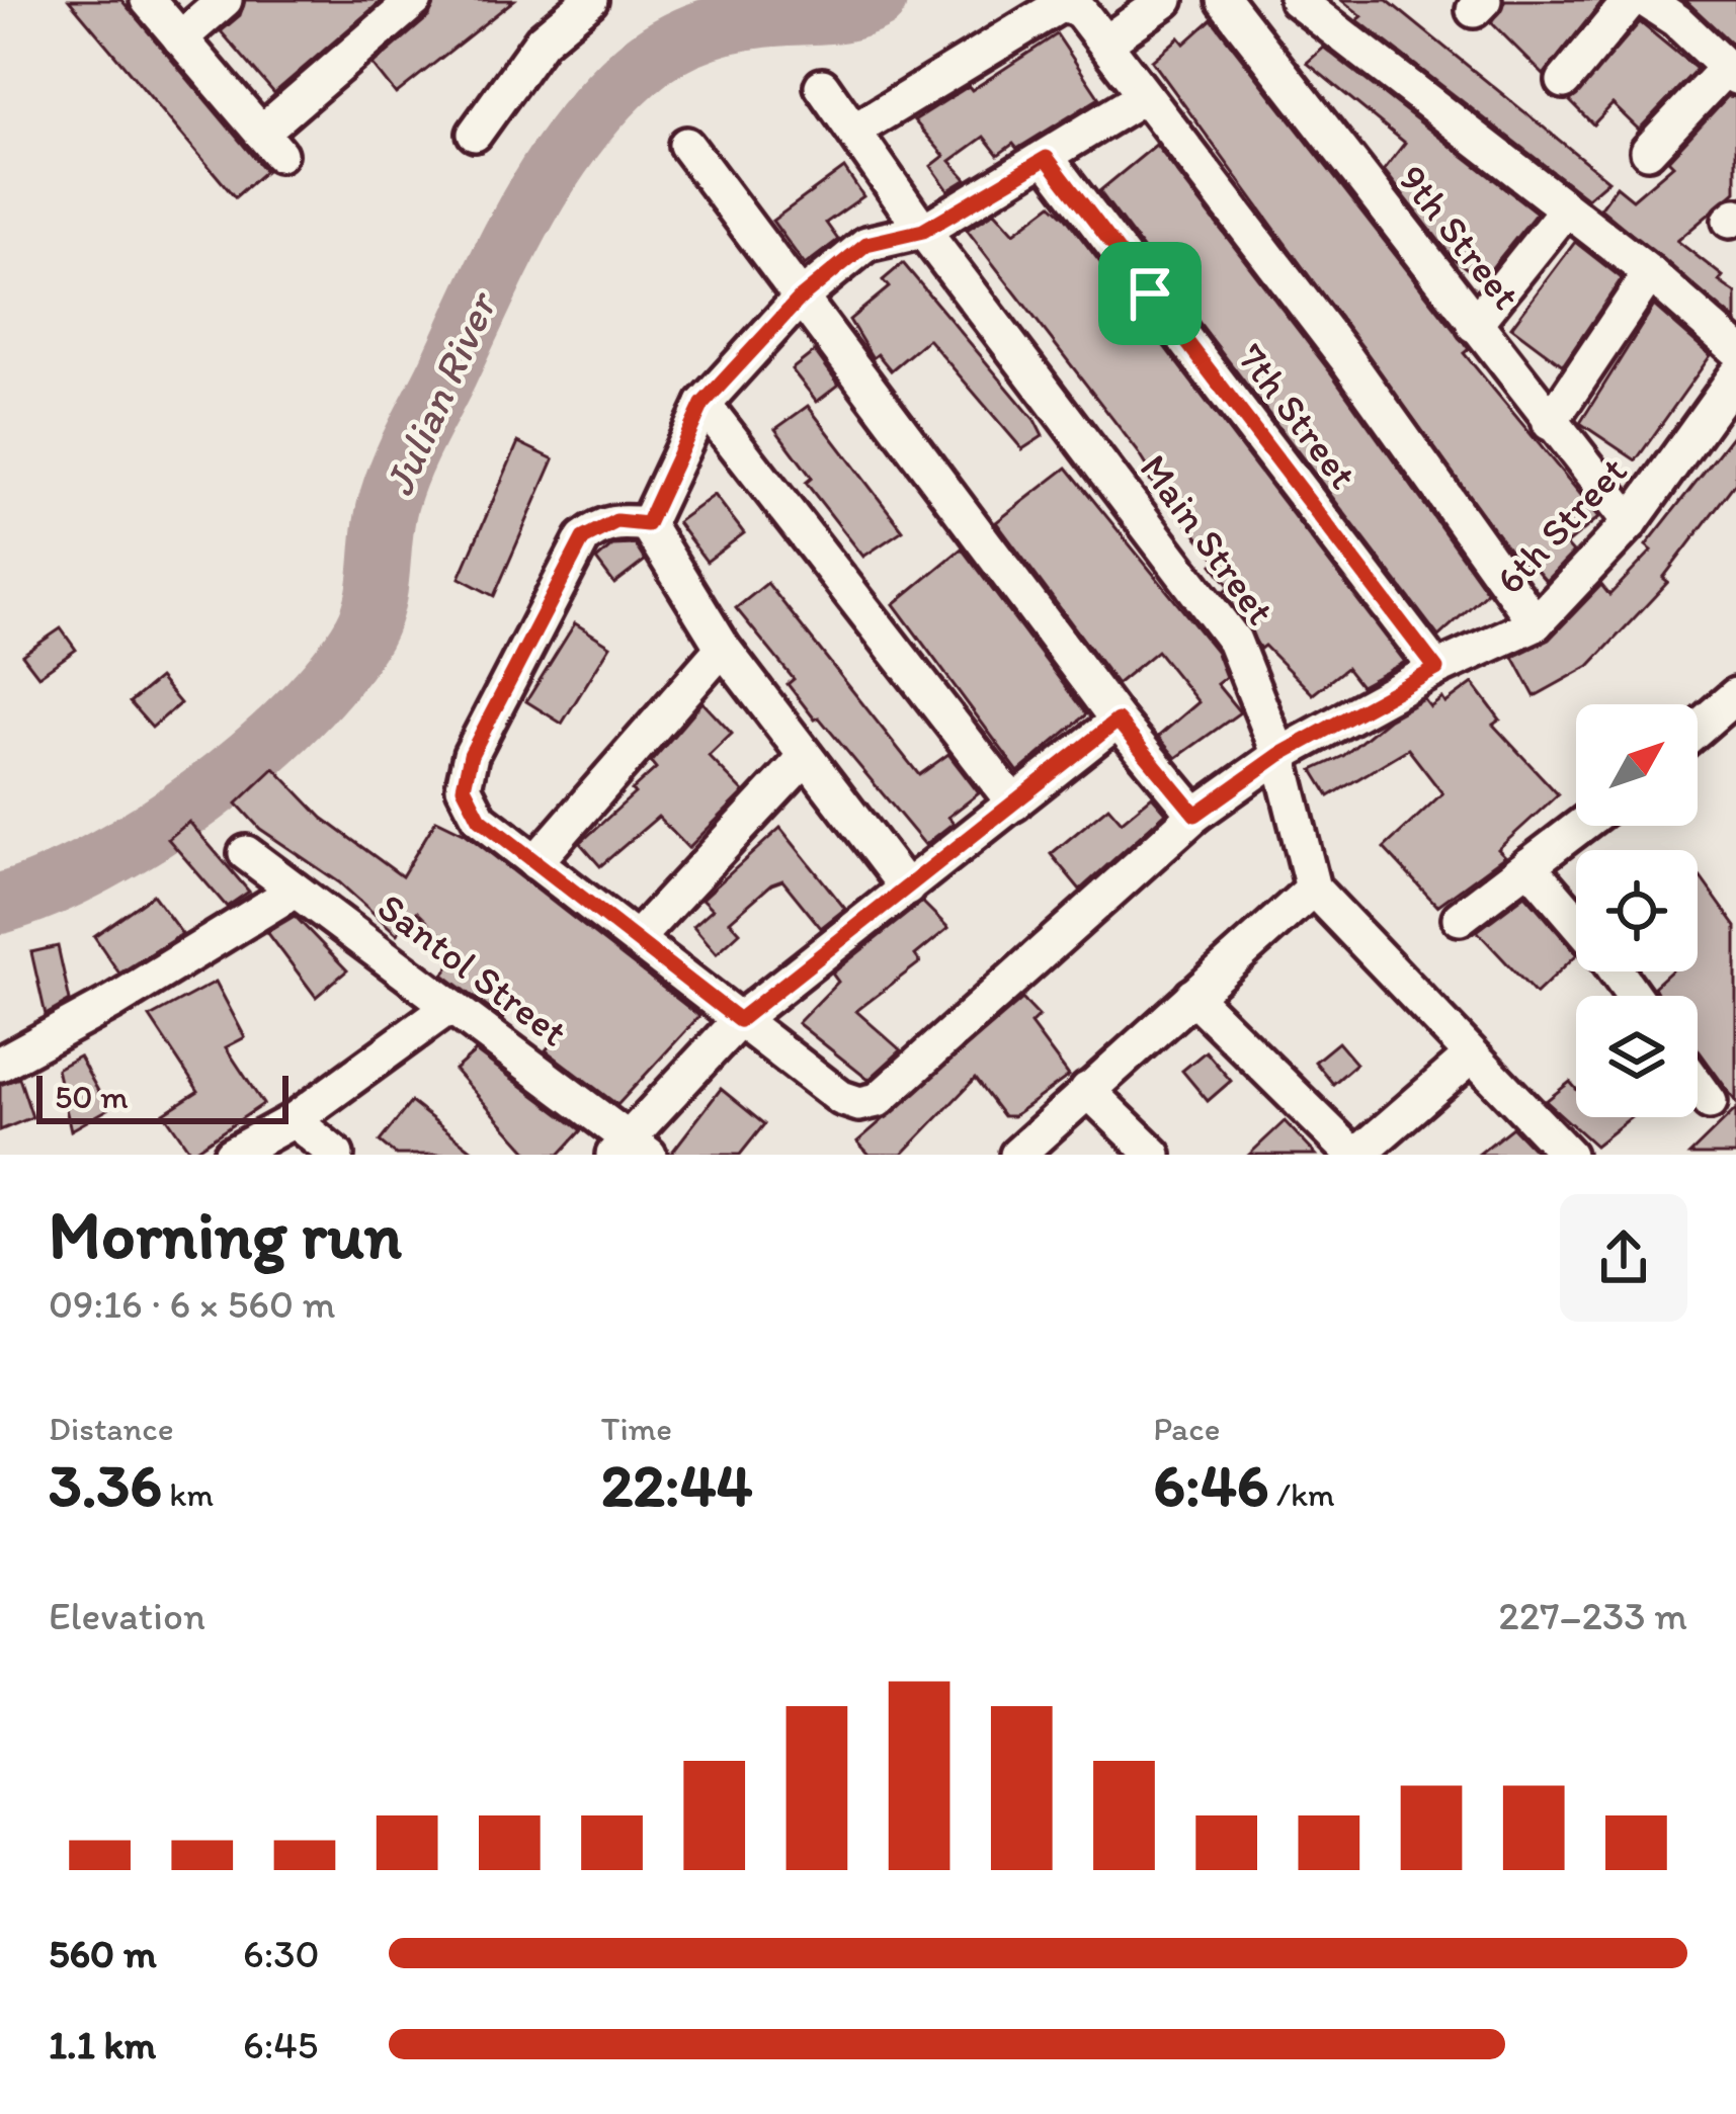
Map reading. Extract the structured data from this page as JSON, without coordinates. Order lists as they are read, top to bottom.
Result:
{
  "streets": {
    "street": [
      "9th Street",
      "7th Street",
      "6th Street",
      "Main Street",
      "Santol Street"
    ]
  },
  "crossings": [
    ["9th Street", "6th Street"],
    ["7th Street", "6th Street"],
    ["6th Street", "Main Street"]
  ],
  "water": ["Julian River"],
  "scale_bar": "50 m",
  "north": "top right",
  "page": {
    "scale": "50 m",
    "heading": ["Morning run", "09:16 · 6 × 560 m"],
    "stats": [
      ["Distance", "3.36 km"],
      ["Time", "22:44"],
      ["Pace", "6:46 /km"]
    ],
    "chart": ["Elevation", "227–233 m"],
    "list": [
      {
        "name": "560 m",
        "note": "6:30"
      },
      {
        "name": "1.1 km",
        "note": "6:45"
      }
    ]
  }
}
